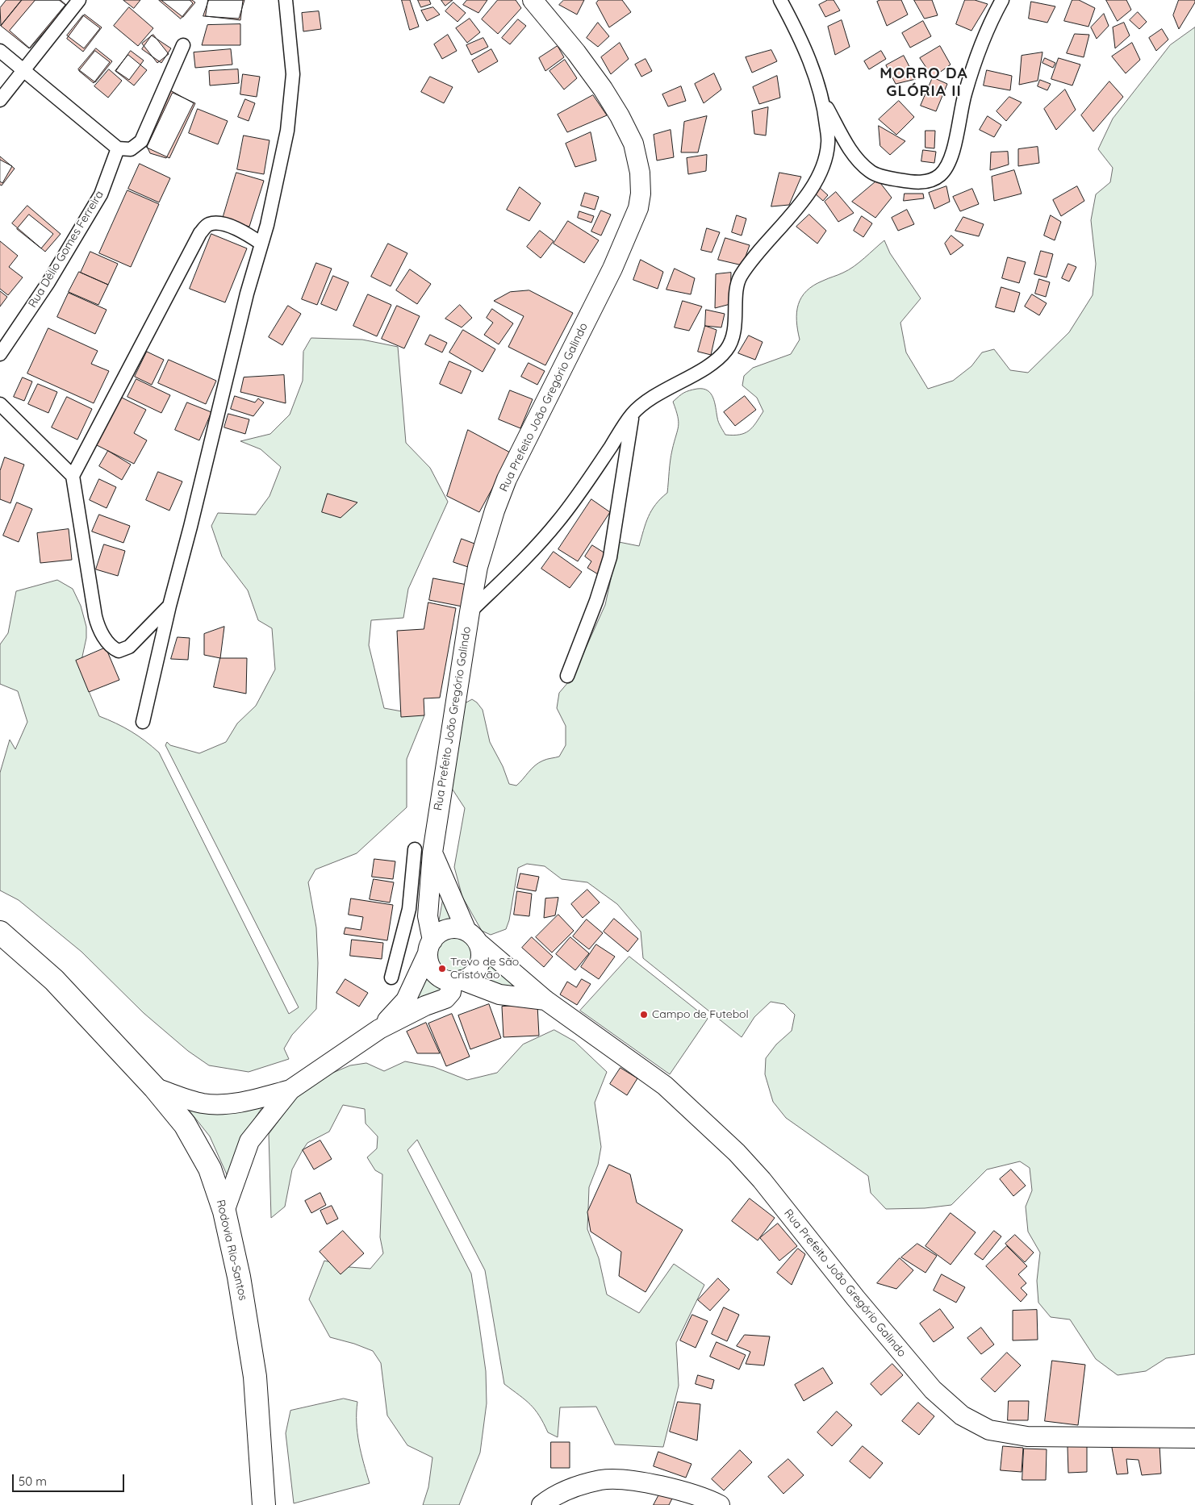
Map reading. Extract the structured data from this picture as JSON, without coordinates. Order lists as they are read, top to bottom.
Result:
{
  "streets": {
    "highway": ["Rodovia Rio-Santos"],
    "main road": ["Rua Prefeito João Gregório Galindo"],
    "street": ["Rua Délio Gomes Ferreira"]
  },
  "districts": ["MORRO DA GLÓRIA II"],
  "places": ["Trevo de São Cristóvão", "Campo de Futebol"],
  "scale_bar": "50 m"
}
